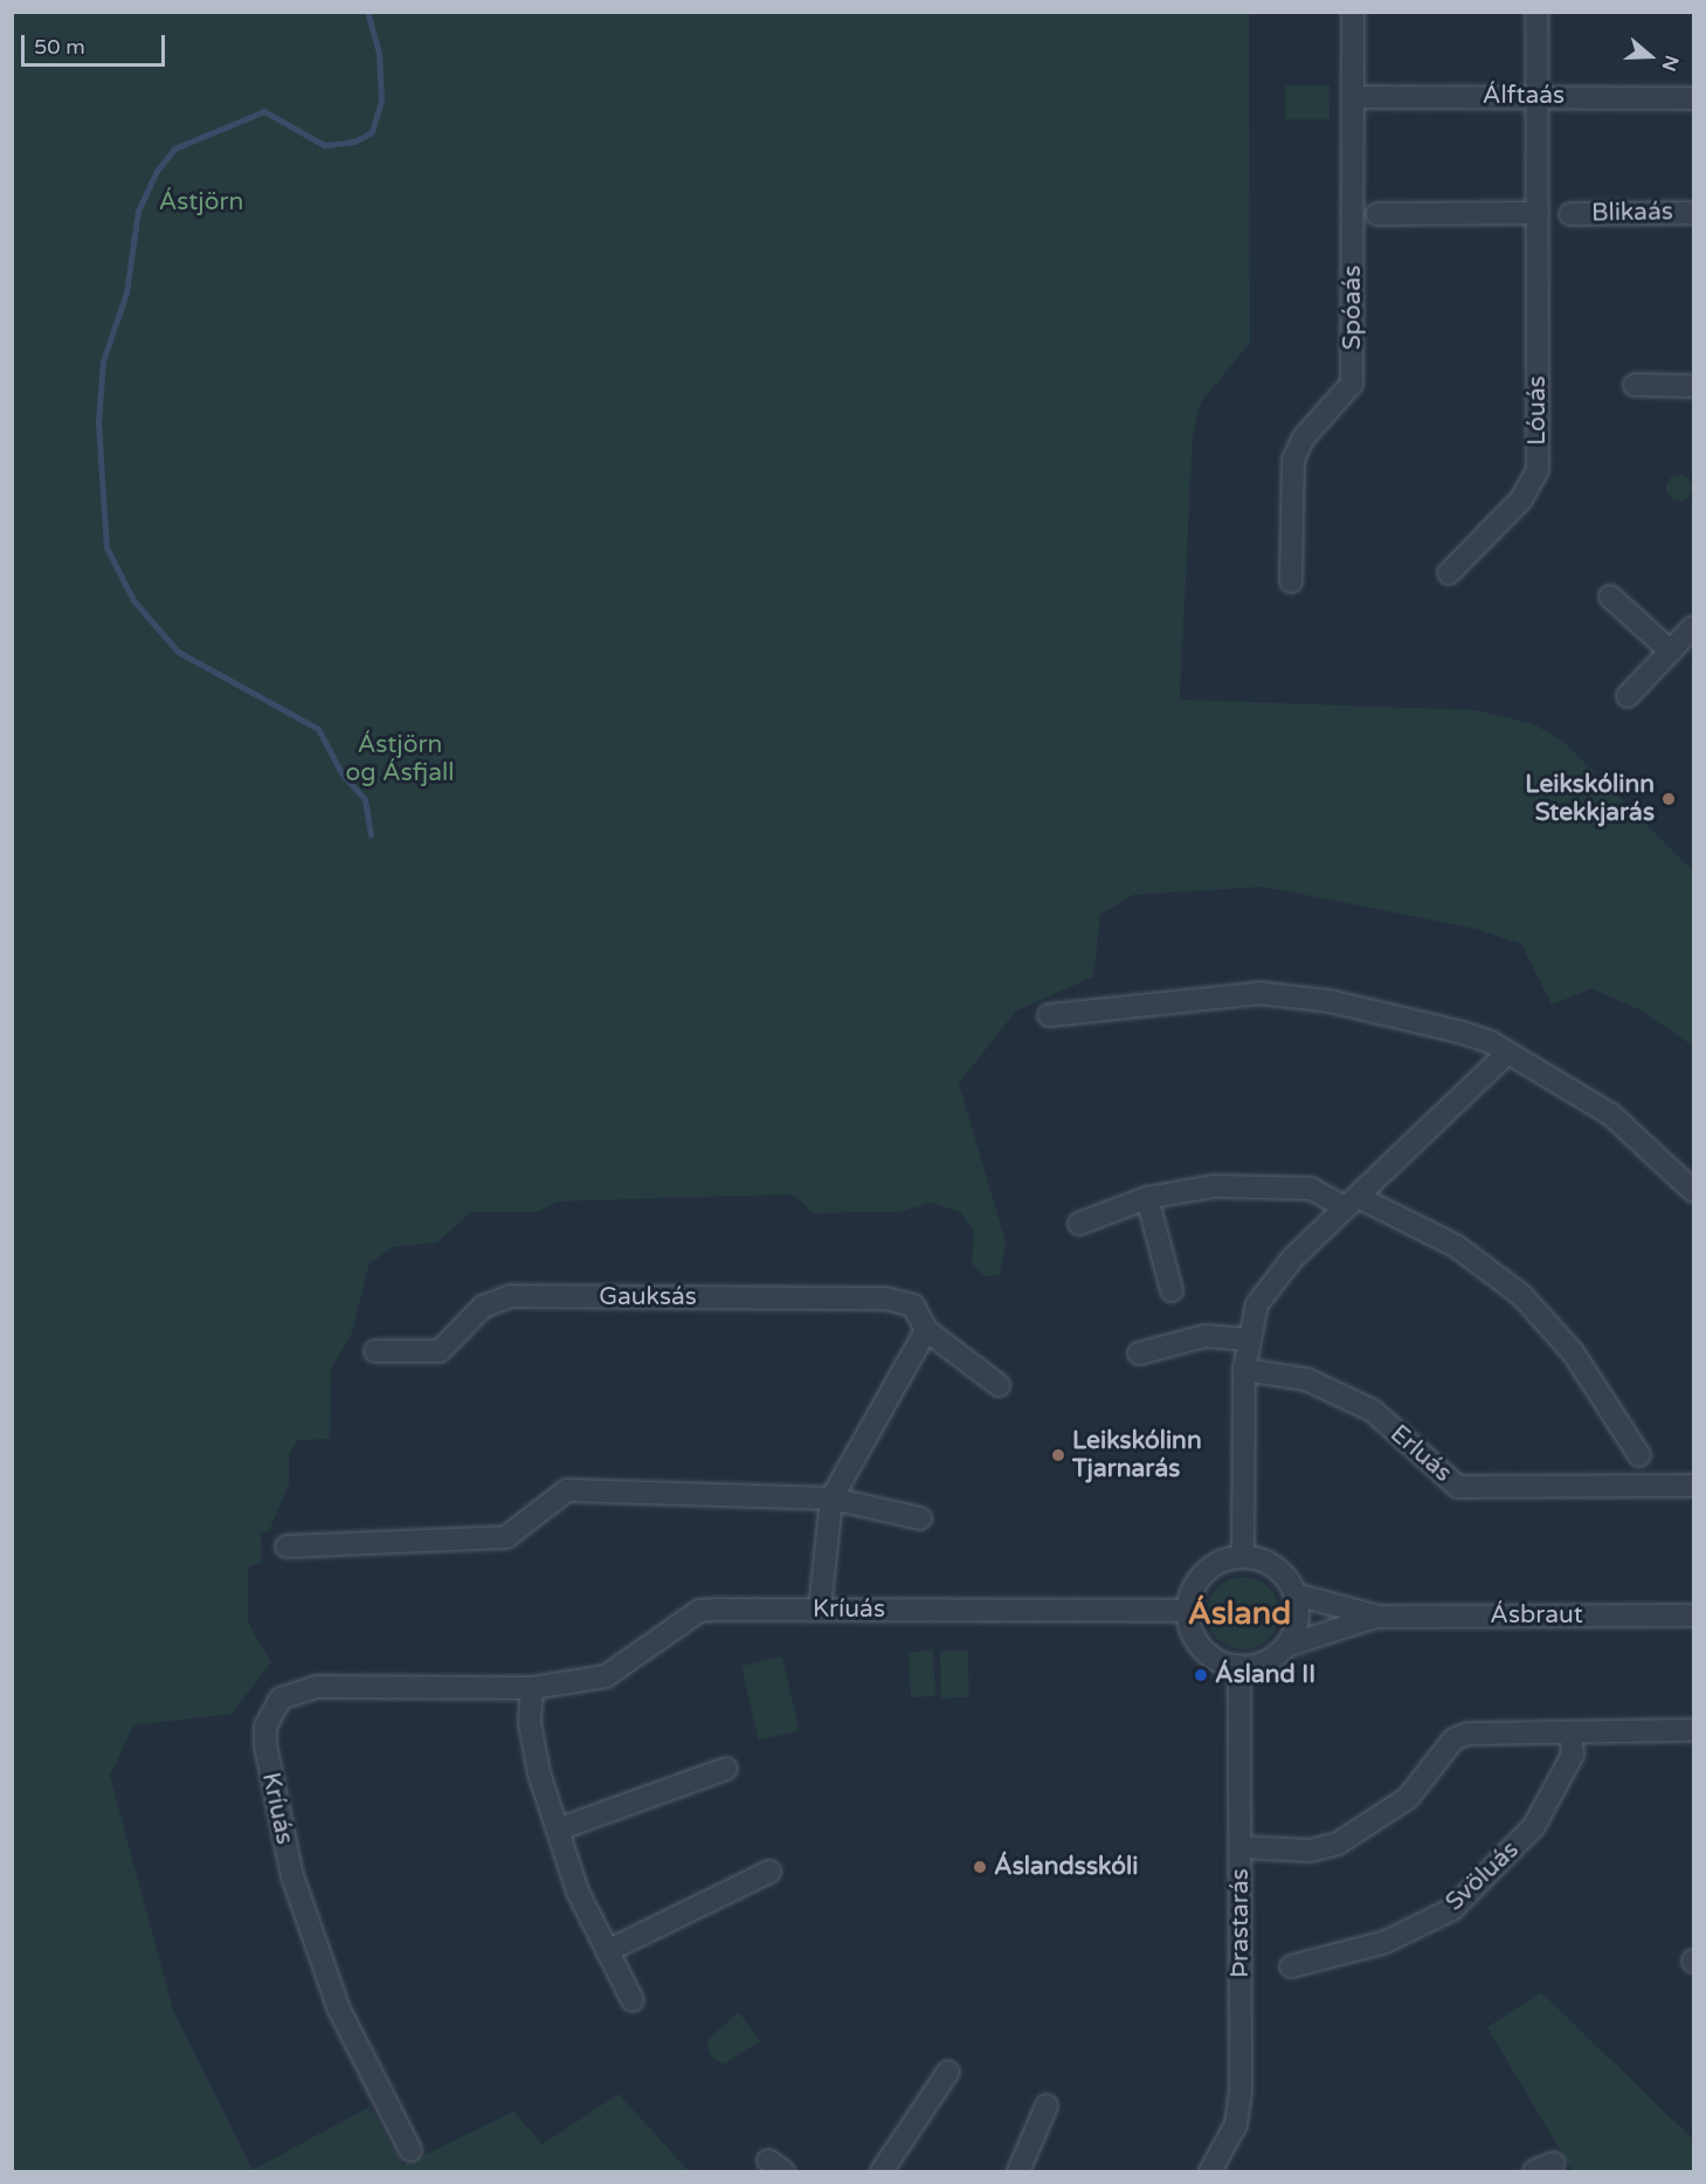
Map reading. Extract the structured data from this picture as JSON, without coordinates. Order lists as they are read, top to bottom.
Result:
{
  "streets": {
    "street": [
      "Álftaás",
      "Blikaás",
      "Spóaás",
      "Lóuás",
      "Gauksás",
      "Erluás",
      "Kríuás",
      "Ásbraut",
      "Svöluás",
      "Þrastarás"
    ]
  },
  "crossings": [
    ["Álftaás", "Spóaás"],
    ["Álftaás", "Lóuás"],
    ["Kríuás", "Ásbraut"],
    ["Kríuás", "Þrastarás"],
    ["Ásbraut", "Þrastarás"]
  ],
  "districts": ["Ásland"],
  "parks": ["Ástjörn", "Ástjörn og Ásfjall"],
  "places": [
    "Leikskólinn Stekkjarás",
    "Leikskólinn Tjarnarás",
    "Ásland II",
    "Áslandsskóli"
  ],
  "scale_bar": "50 m",
  "north": "right"
}
